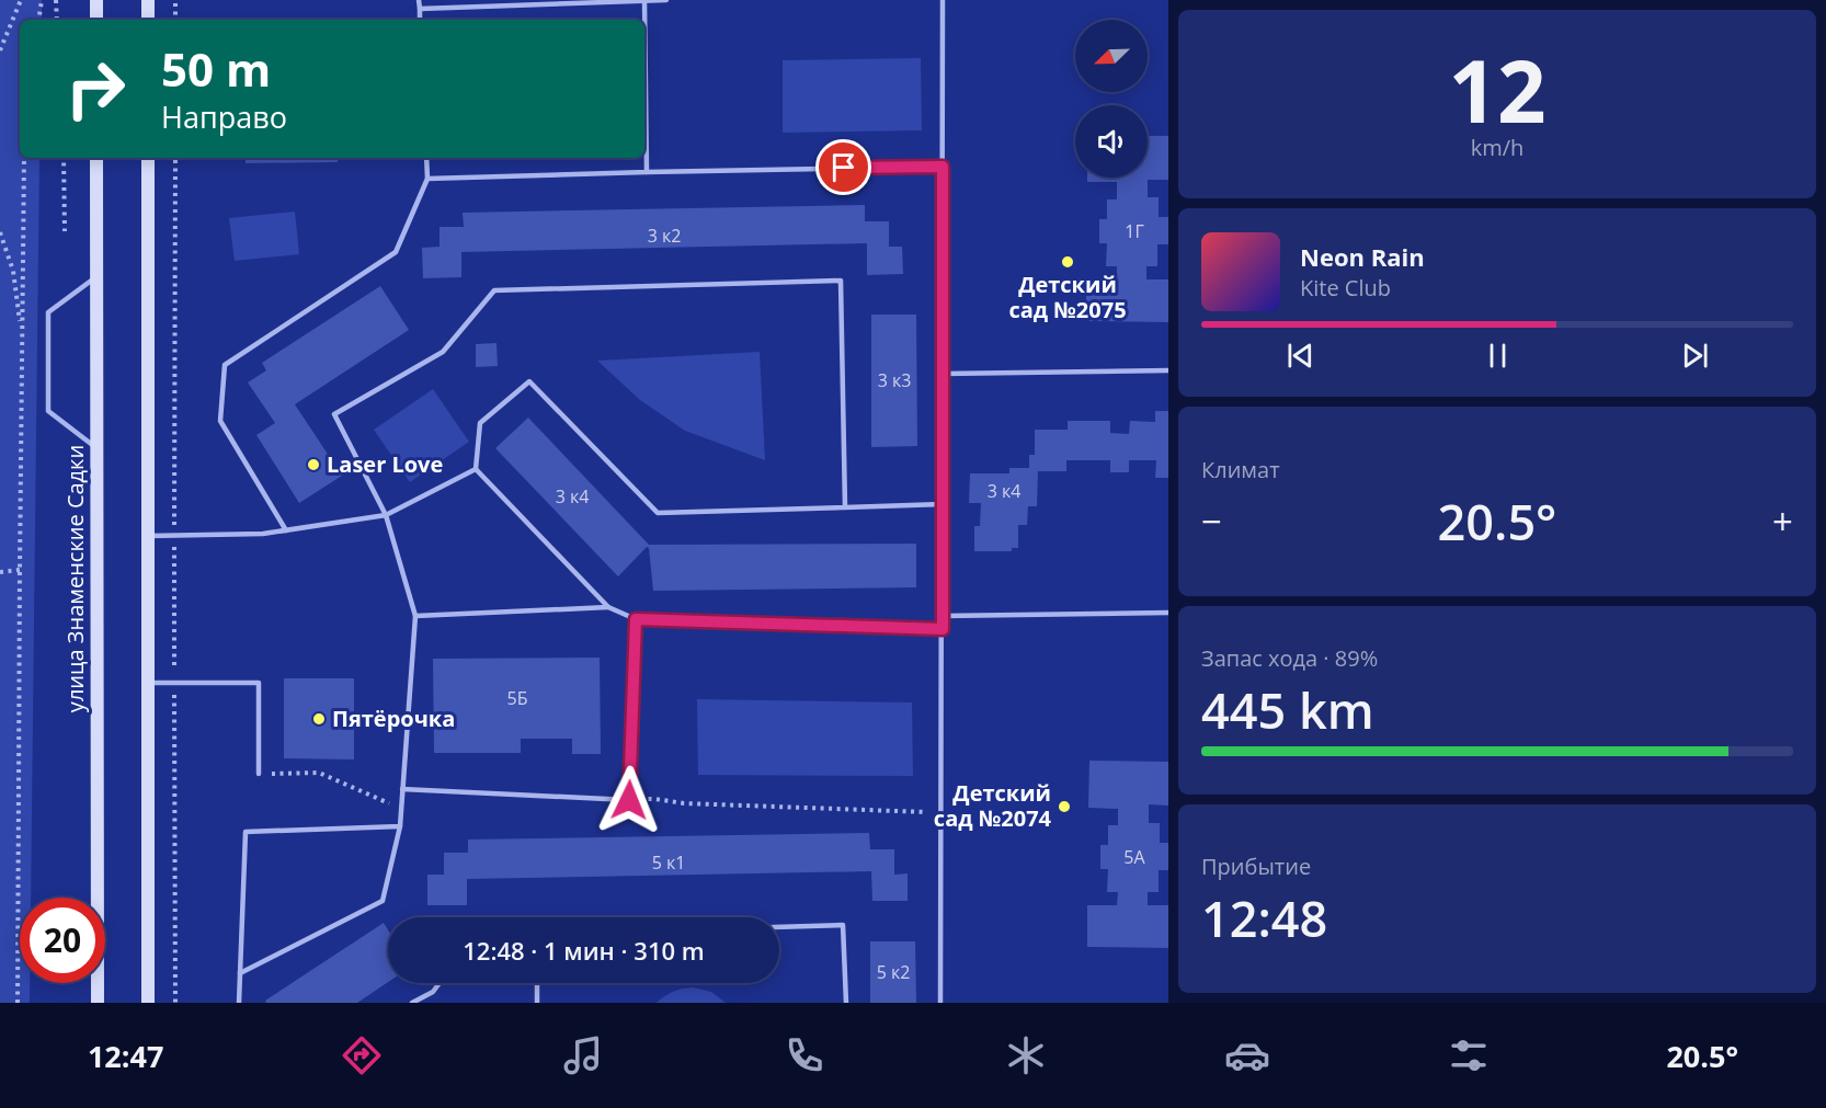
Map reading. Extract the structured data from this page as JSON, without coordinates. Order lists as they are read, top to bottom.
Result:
{
  "streets": {
    "street": ["улица Знаменские Садки"]
  },
  "places": [
    "Детский сад №2075",
    "Laser Love",
    "Пятёрочка",
    "Детский сад №2074"
  ],
  "house_numbers": [
    "1Г",
    "3 к2",
    "3 к3",
    "3 к4",
    "3 к4",
    "5Б",
    "5А",
    "5 к1",
    "5 к2"
  ],
  "north": "bottom left",
  "page": {
    "tile": [
      ["12", "km/h"],
      "Климат",
      ["Запас хода · 89%", "445 km"],
      ["Прибытие", "12:48"]
    ],
    "turn": ["50 m", "Направо"],
    "song": ["Neon Rain", "Kite Club"],
    "heat": ["−", "20.5°", "+"],
    "limit": "20",
    "trip": "12:48 · 1 мин · 310 m",
    "tabs": ["12:47", "20.5°"]
  }
}
